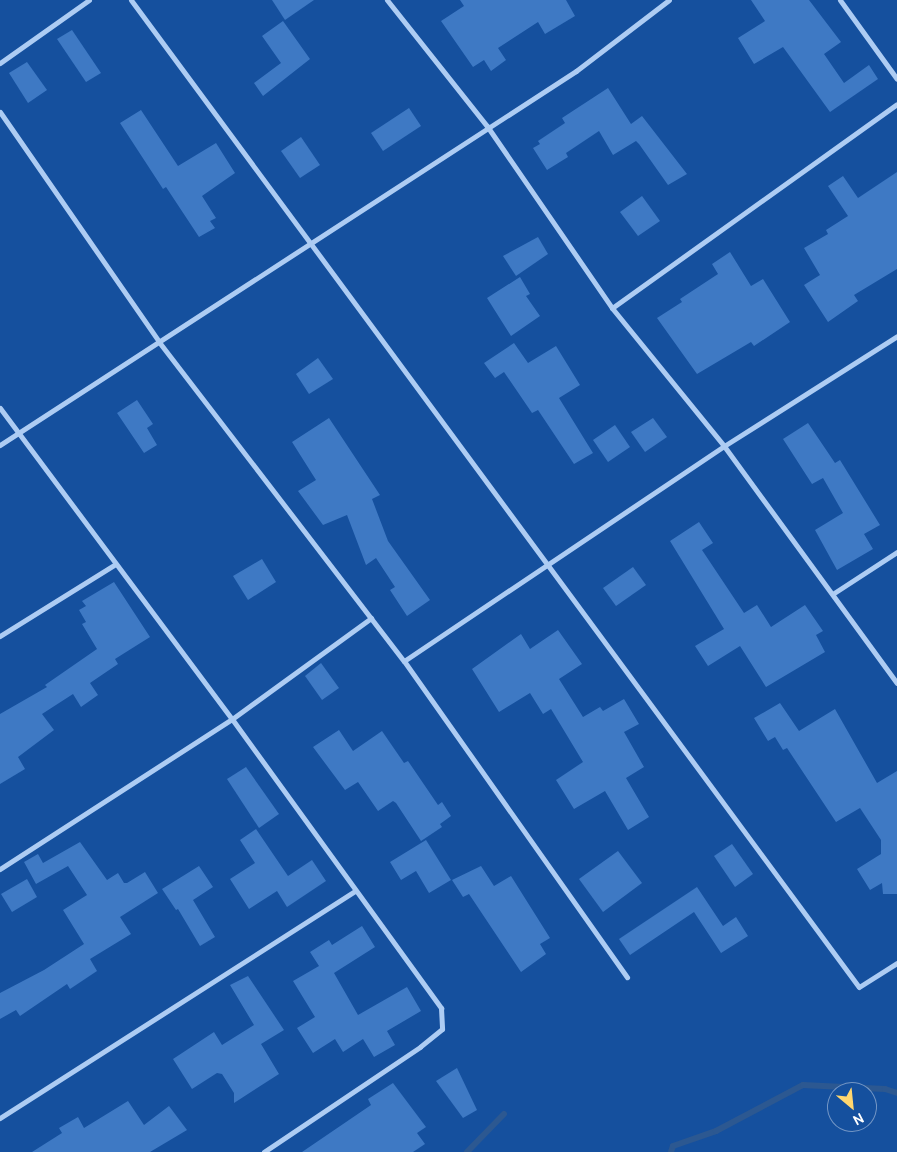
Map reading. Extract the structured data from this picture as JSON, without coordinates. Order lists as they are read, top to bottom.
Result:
{
  "north": "bottom right"
}
